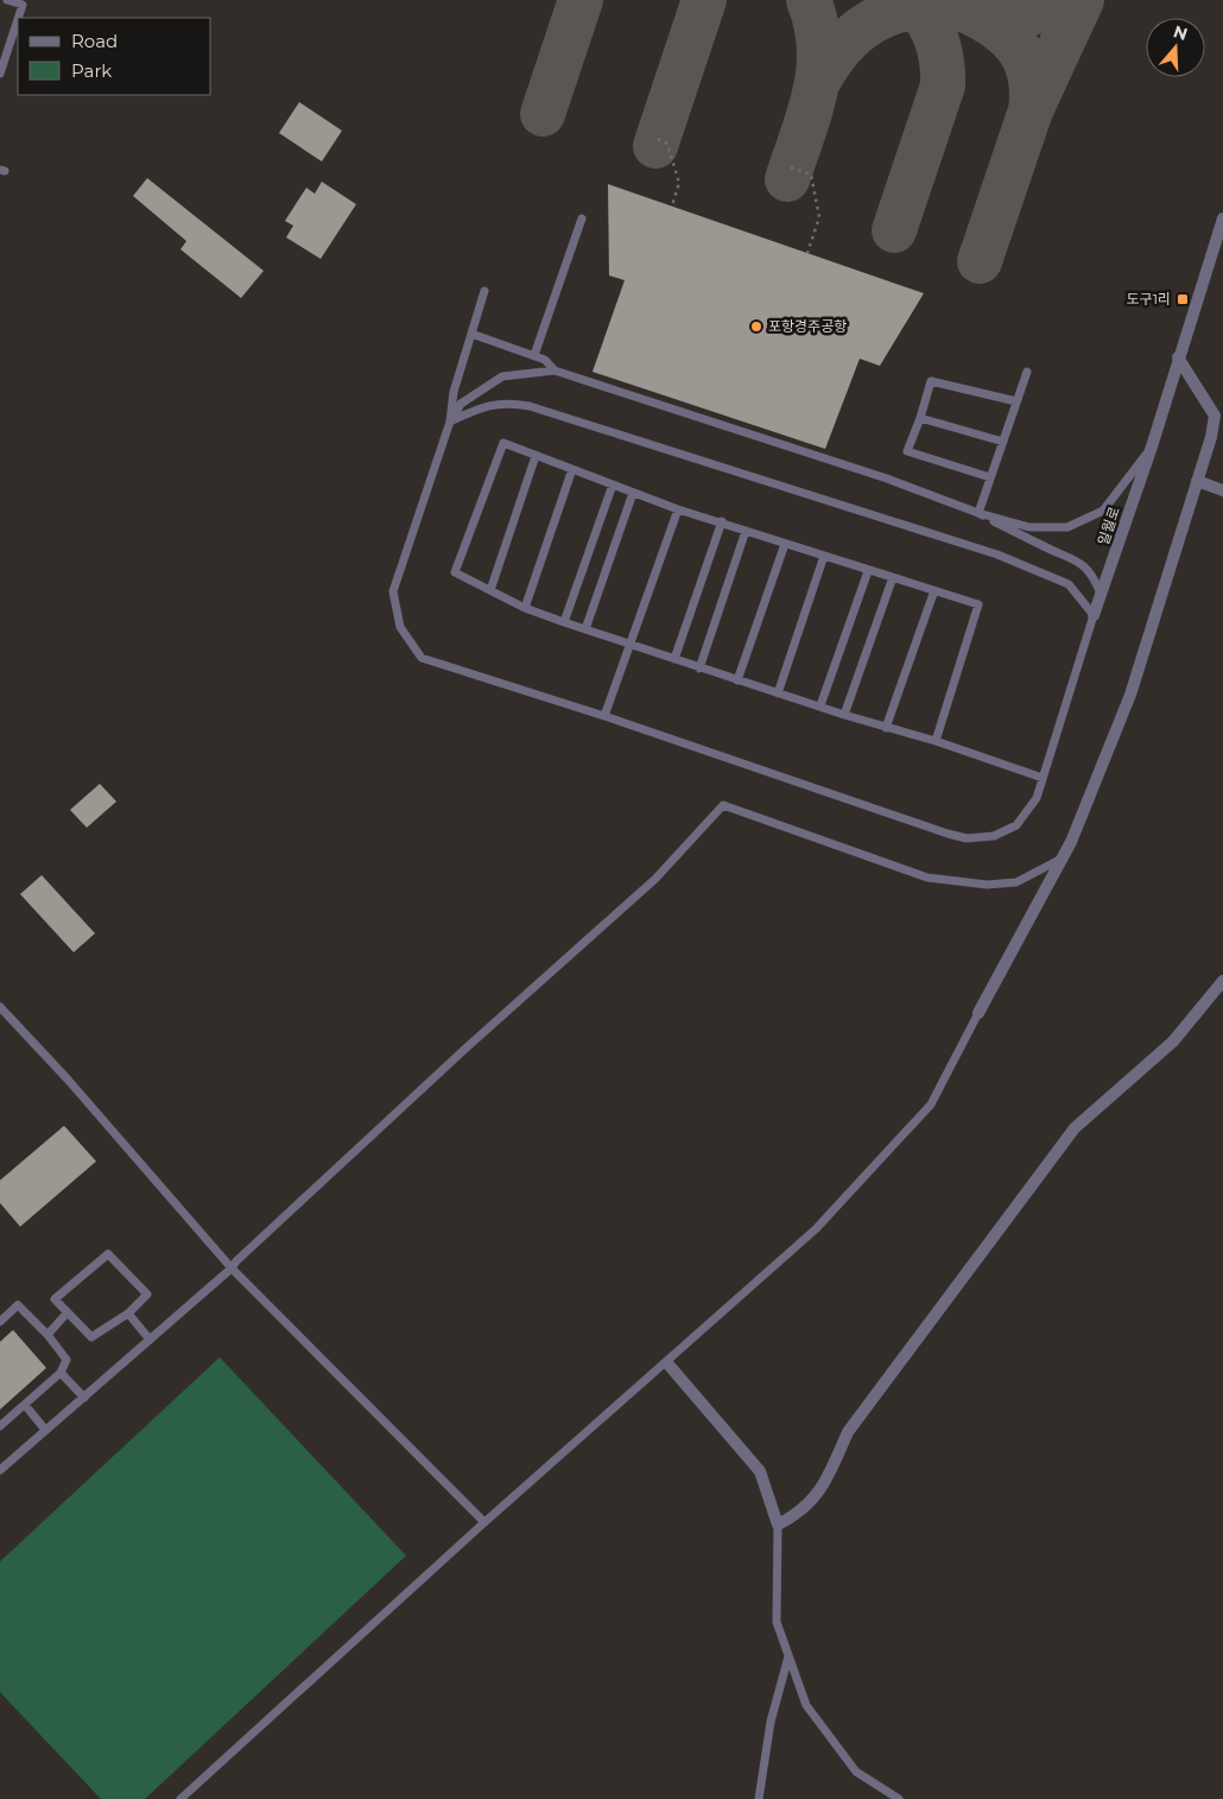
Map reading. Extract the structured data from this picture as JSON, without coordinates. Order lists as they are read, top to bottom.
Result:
{
  "streets": {
    "street": ["일월로"]
  },
  "places": {
    "transit": ["도구1리"],
    "other": ["포항경주공항"]
  },
  "legend": ["Road", "Park"],
  "north": "top"
}
